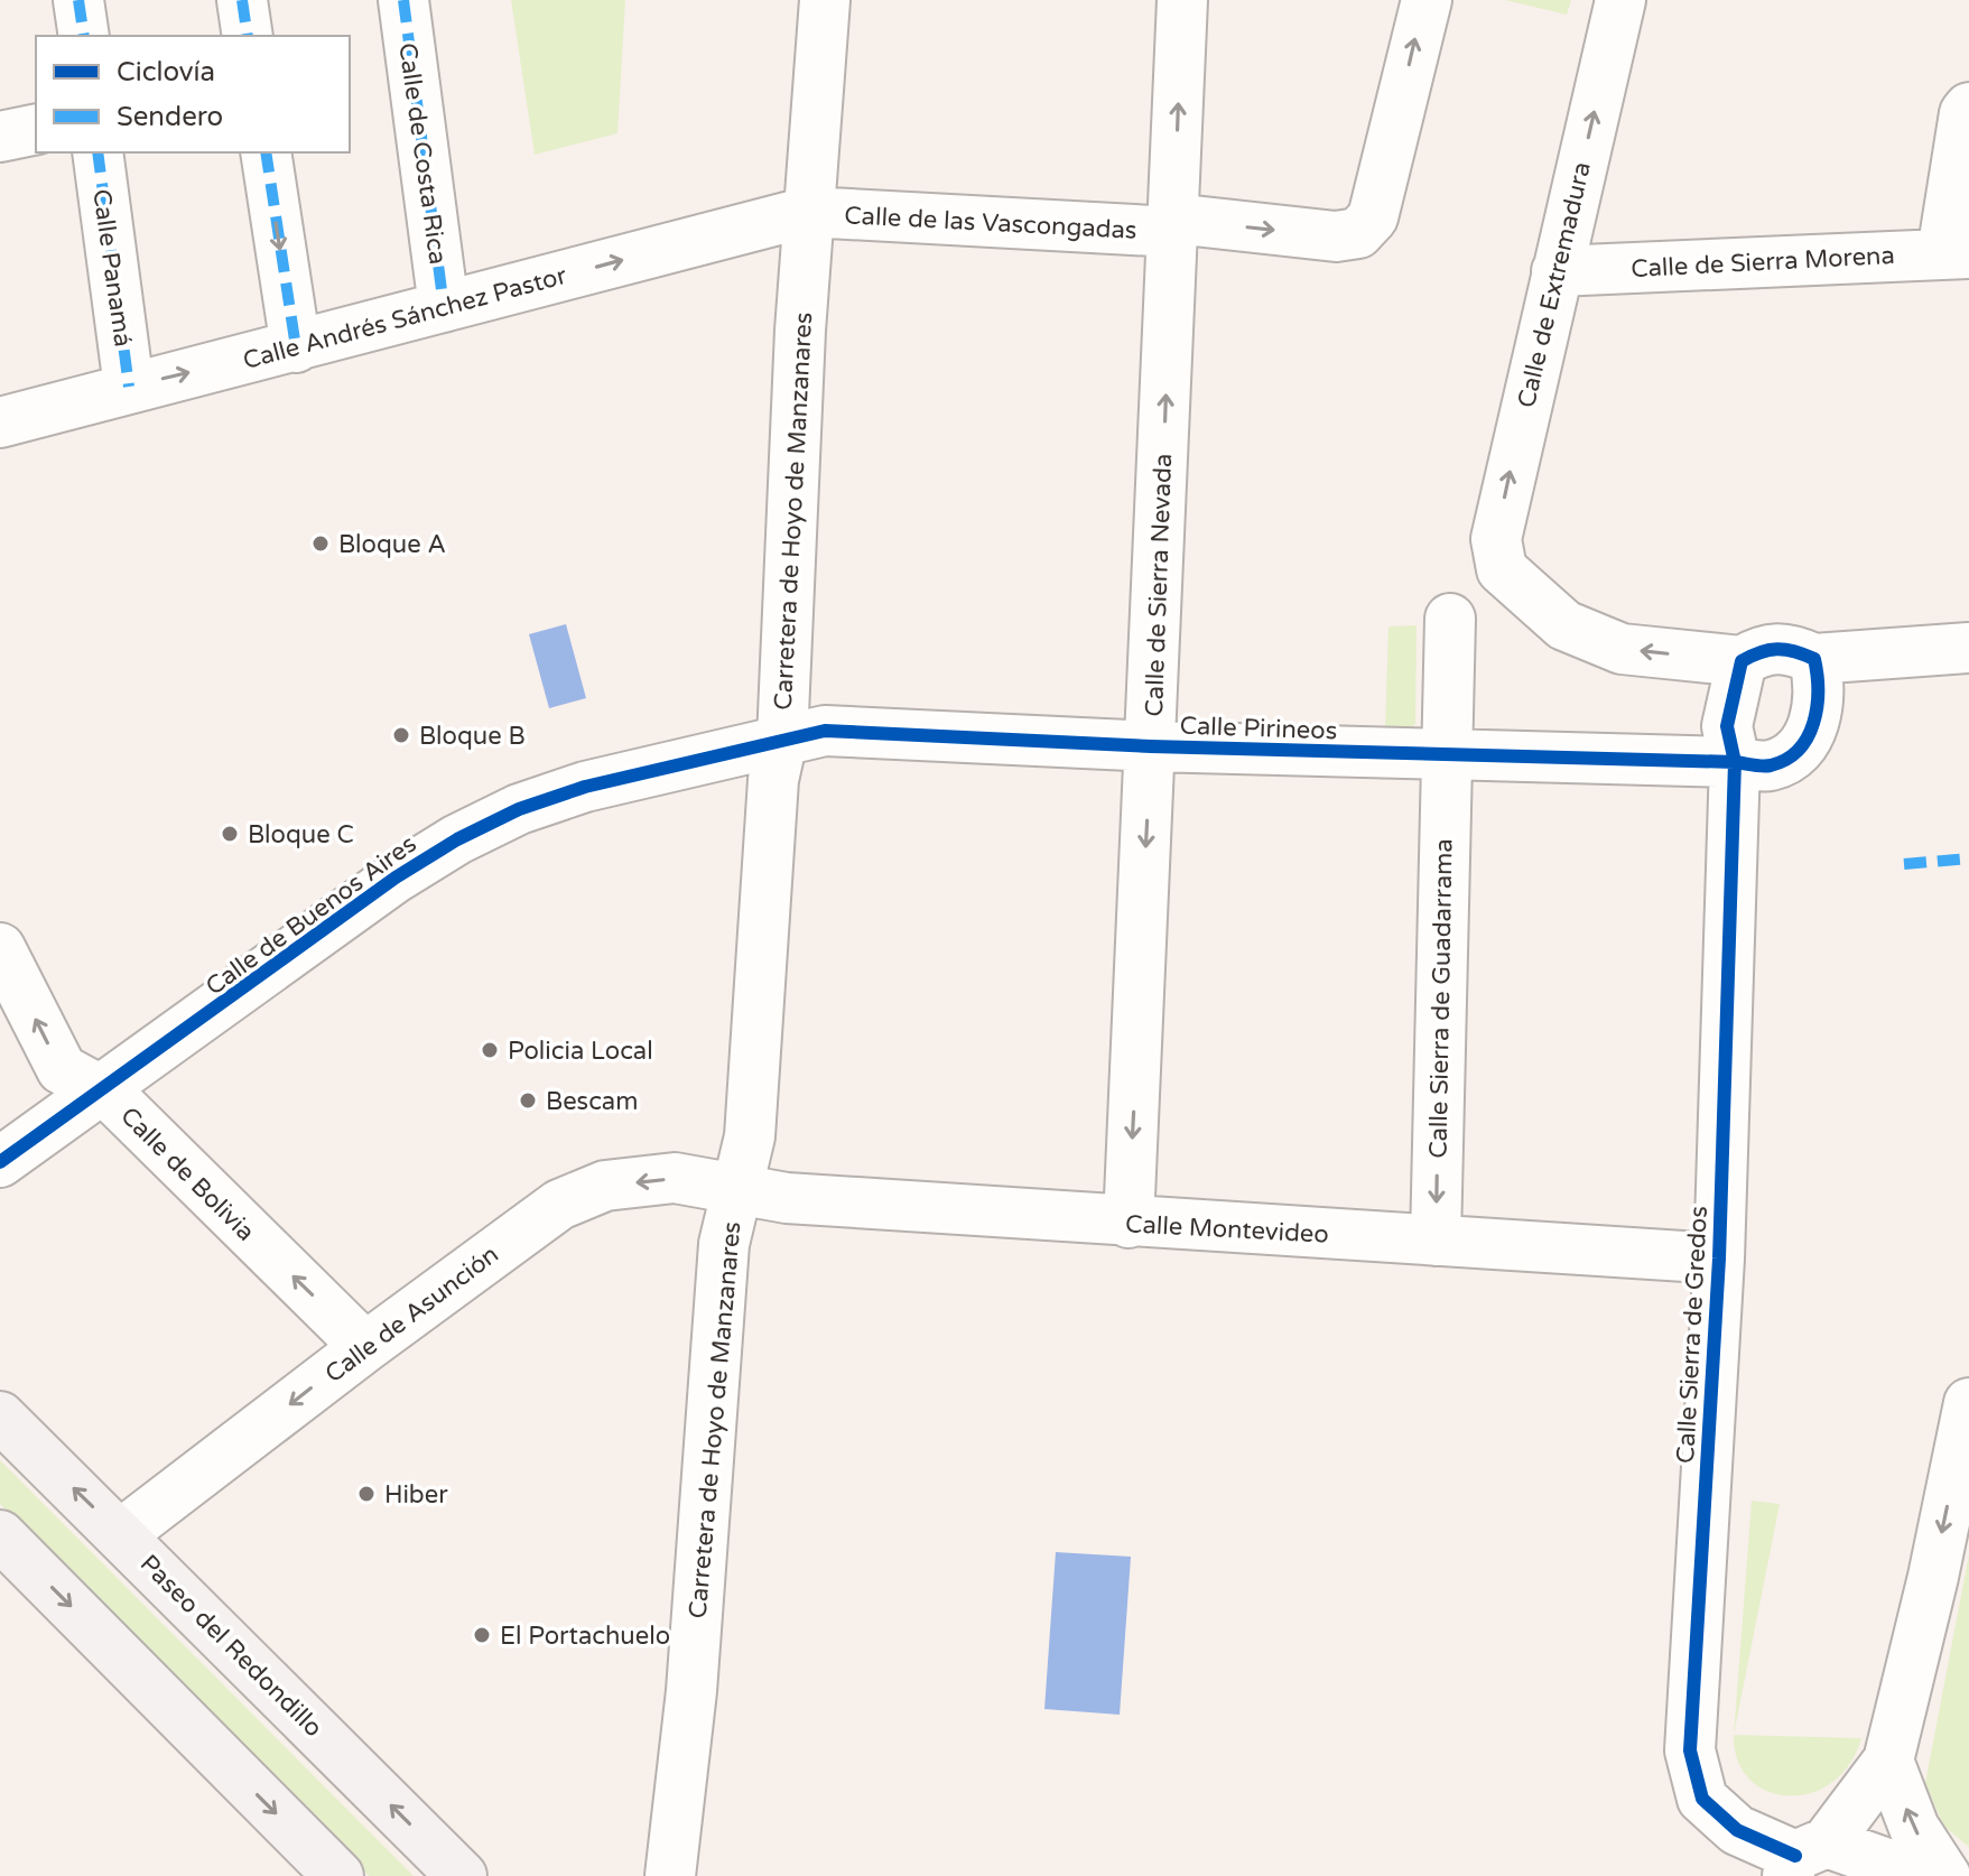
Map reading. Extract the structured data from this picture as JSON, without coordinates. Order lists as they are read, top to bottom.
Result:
{
  "streets": {
    "main road": ["Paseo del Redondillo"],
    "street": [
      "Calle de Costa Rica",
      "Calle de las Vascongadas",
      "Calle de Sierra Morena",
      "Calle Panamá",
      "Calle de Extremadura",
      "Calle Andrés Sánchez Pastor",
      "Carretera de Hoyo de Manzanares",
      "Calle de Sierra Nevada",
      "Calle Pirineos",
      "Calle de Buenos Aires",
      "Calle Sierra de Guadarrama",
      "Calle de Bolivia",
      "Calle Montevideo",
      "Calle de Asunción",
      "Calle Sierra de Gredos"
    ]
  },
  "crossings": [
    ["Calle de Costa Rica", "Calle Andrés Sánchez Pastor"],
    ["Calle de las Vascongadas", "Calle Andrés Sánchez Pastor"],
    ["Calle de las Vascongadas", "Carretera de Hoyo de Manzanares"],
    ["Calle de las Vascongadas", "Calle de Sierra Nevada"],
    ["Calle de Sierra Morena", "Calle de Extremadura"],
    ["Calle Panamá", "Calle Andrés Sánchez Pastor"],
    ["Calle de Extremadura", "Calle Pirineos"],
    ["Calle de Extremadura", "Calle Sierra de Gredos"],
    ["Calle Andrés Sánchez Pastor", "Carretera de Hoyo de Manzanares"],
    ["Carretera de Hoyo de Manzanares", "Calle Pirineos"],
    ["Carretera de Hoyo de Manzanares", "Calle de Buenos Aires"],
    ["Carretera de Hoyo de Manzanares", "Calle Montevideo"],
    ["Carretera de Hoyo de Manzanares", "Calle de Asunción"],
    ["Calle de Sierra Nevada", "Calle Pirineos"],
    ["Calle de Sierra Nevada", "Calle Montevideo"],
    ["Calle Pirineos", "Calle de Buenos Aires"],
    ["Calle Pirineos", "Calle Sierra de Guadarrama"],
    ["Calle Pirineos", "Calle Sierra de Gredos"],
    ["Calle de Buenos Aires", "Calle de Bolivia"],
    ["Calle Sierra de Guadarrama", "Calle Montevideo"],
    ["Calle de Bolivia", "Calle de Asunción"],
    ["Calle Montevideo", "Calle de Asunción"],
    ["Calle Montevideo", "Calle Sierra de Gredos"],
    ["Calle de Asunción", "Paseo del Redondillo"]
  ],
  "one_way": [
    "Calle Andrés Sánchez Pastor",
    "Calle Sierra de Guadarrama",
    "Calle de Bolivia",
    "Calle de Asunción"
  ],
  "places": [
    "Bloque A",
    "Bloque B",
    "Bloque C",
    "Policia Local",
    "Bescam",
    "Hiber",
    "El Portachuelo"
  ],
  "legend": ["Ciclovía", "Sendero"]
}
